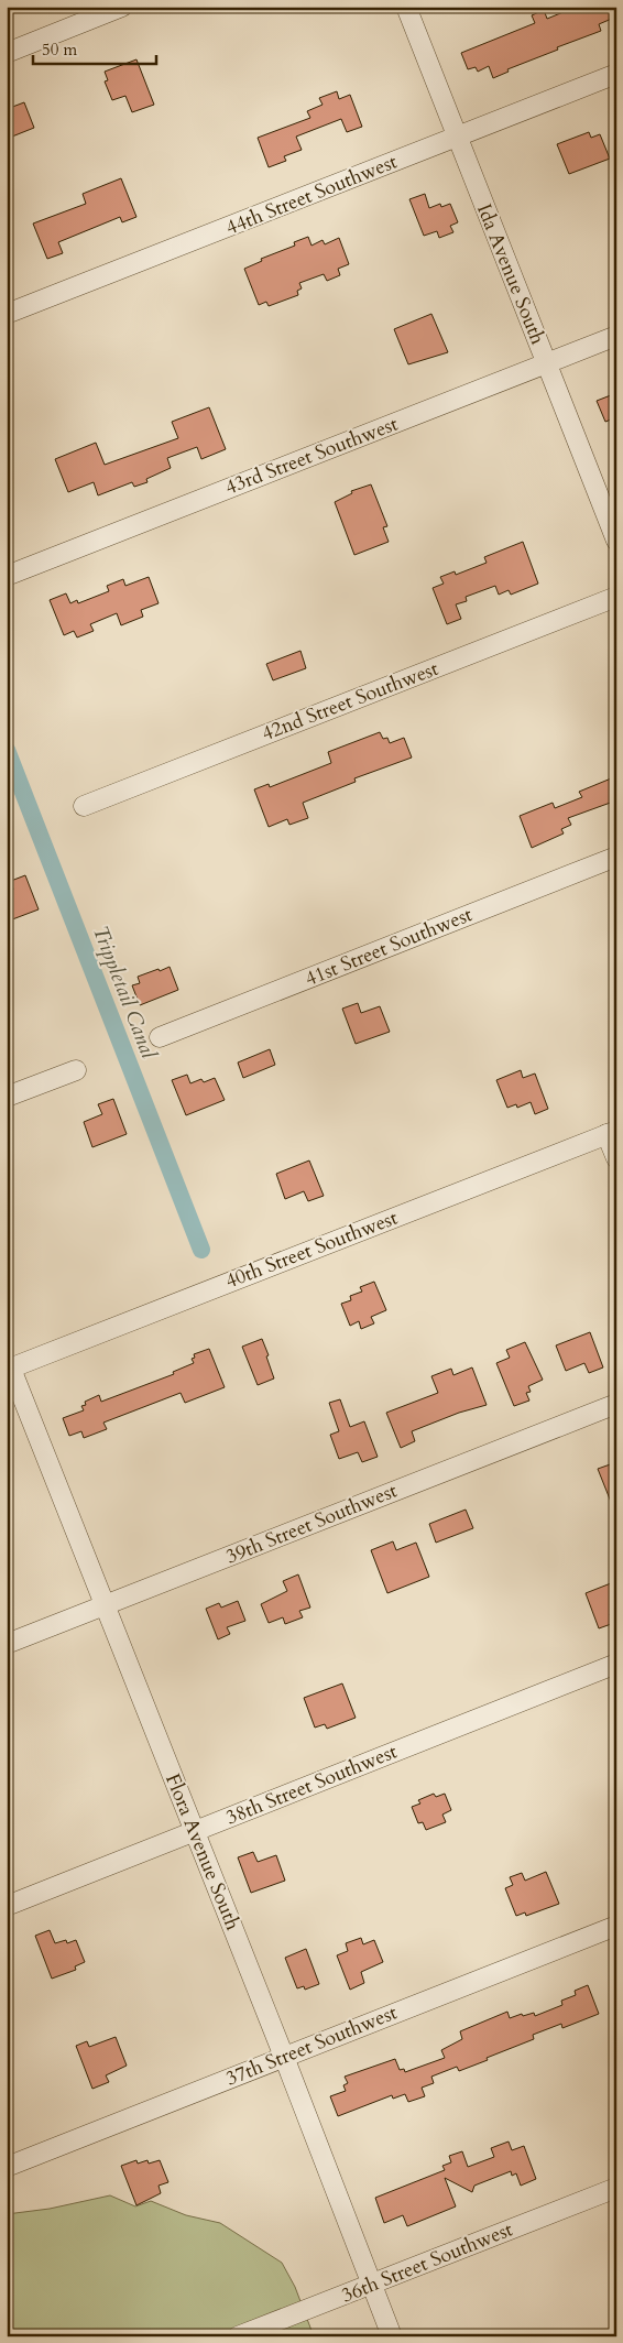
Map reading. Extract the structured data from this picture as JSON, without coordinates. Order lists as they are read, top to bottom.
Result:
{
  "streets": {
    "street": [
      "44th Street Southwest",
      "Ida Avenue South",
      "43rd Street Southwest",
      "42nd Street Southwest",
      "41st Street Southwest",
      "40th Street Southwest",
      "39th Street Southwest",
      "38th Street Southwest",
      "Flora Avenue South",
      "37th Street Southwest",
      "36th Street Southwest"
    ]
  },
  "crossings": [
    ["44th Street Southwest", "Ida Avenue South"],
    ["Ida Avenue South", "43rd Street Southwest"],
    ["40th Street Southwest", "Flora Avenue South"],
    ["39th Street Southwest", "Flora Avenue South"],
    ["38th Street Southwest", "Flora Avenue South"],
    ["Flora Avenue South", "37th Street Southwest"],
    ["Flora Avenue South", "36th Street Southwest"]
  ],
  "water": ["Trippletail Canal"],
  "scale_bar": "50 m"
}
